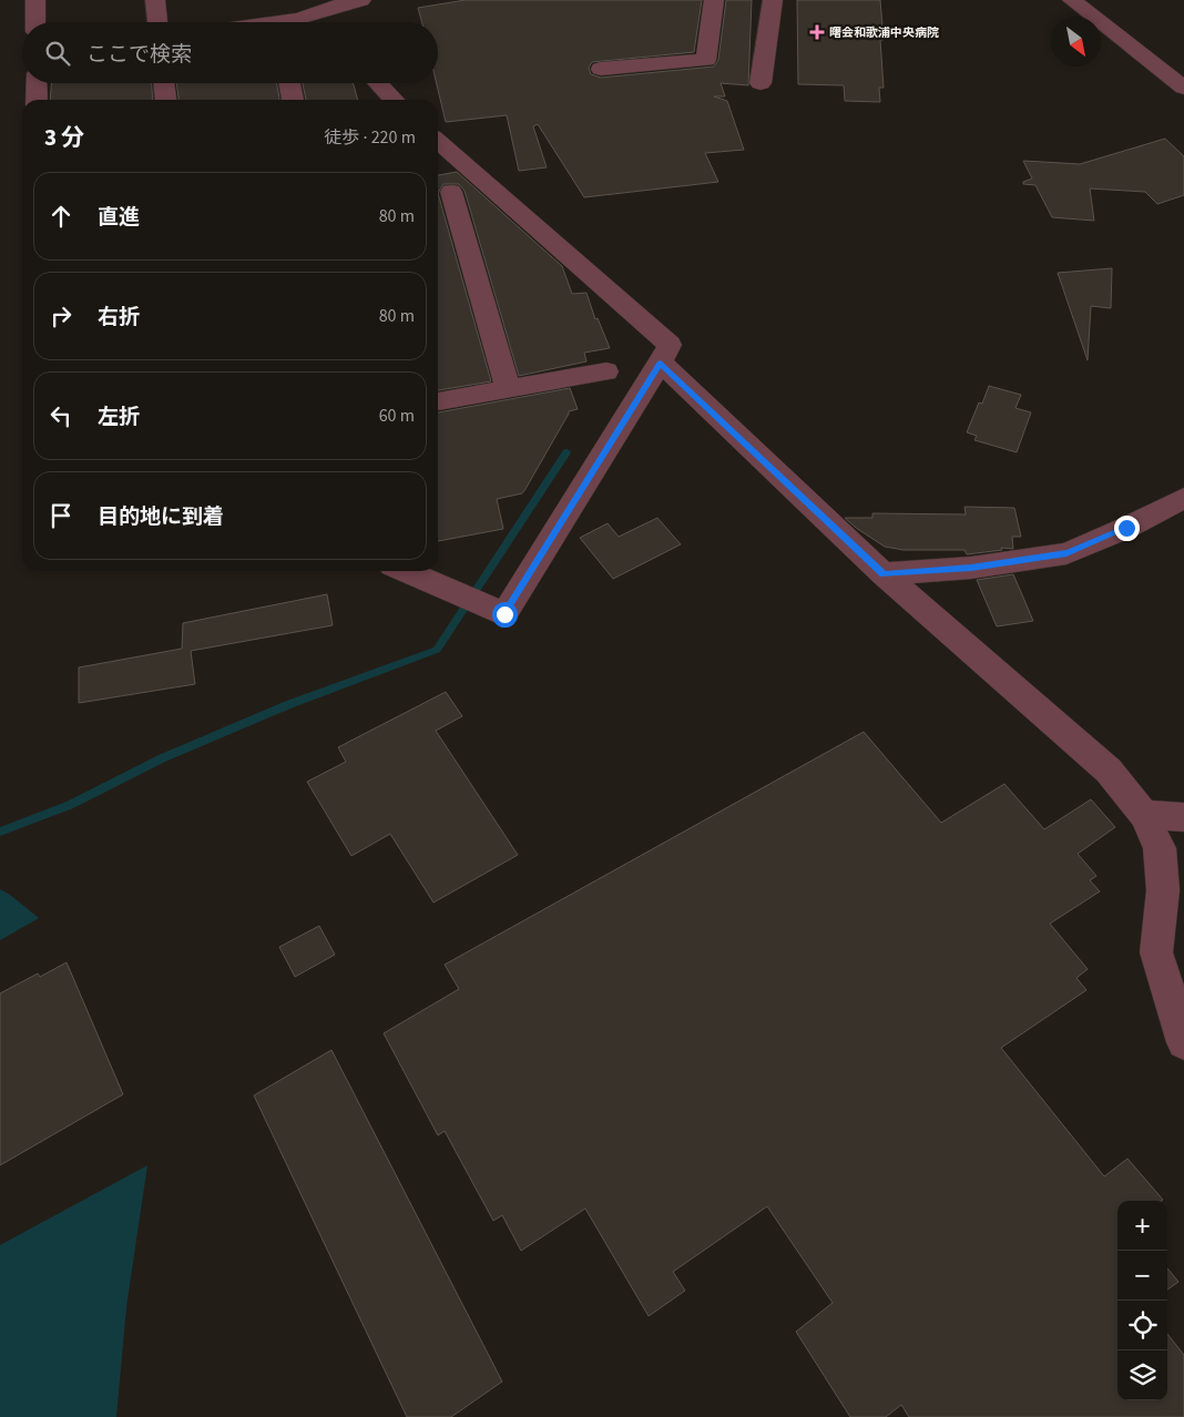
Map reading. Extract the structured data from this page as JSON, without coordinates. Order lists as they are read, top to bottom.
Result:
{
  "places": {
    "health": ["曙会和歌浦中央病院"]
  },
  "north": "bottom right",
  "page": {
    "search": "ここで検索",
    "heading": ["3 分", "徒歩 · 220 m"],
    "list": [
      ["直進", "80 m"],
      ["右折", "80 m"],
      ["左折", "60 m"],
      "目的地に到着"
    ],
    "map_buttons": ["+", "−"]
  }
}
